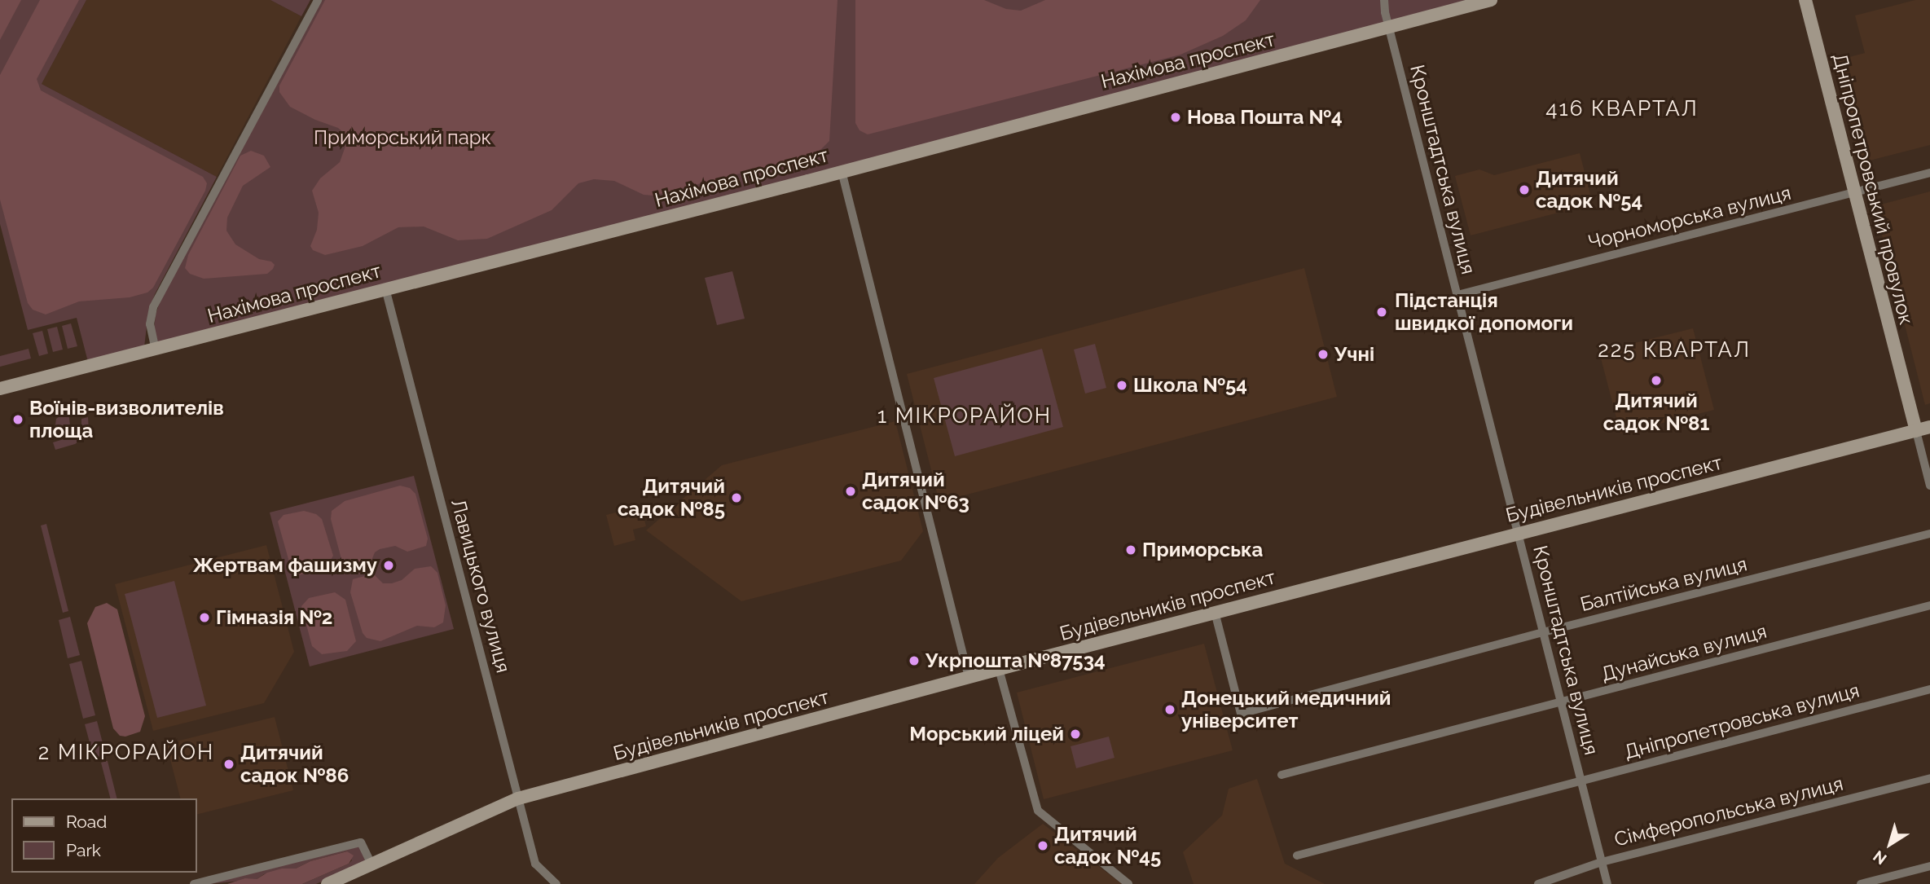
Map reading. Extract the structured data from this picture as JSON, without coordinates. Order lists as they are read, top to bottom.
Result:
{
  "streets": {
    "main road": ["Нахімова проспект", "Дніпропетровський провулок", "Будівельників проспект"],
    "street": [
      "Кронштадтська вулиця",
      "Чорноморська вулиця",
      "Балтійська вулиця",
      "Лавицького вулиця",
      "Дунайська вулиця",
      "Дніпропетровська вулиця",
      "Сімферопольська вулиця"
    ]
  },
  "crossings": [
    ["Нахімова проспект", "Кронштадтська вулиця"],
    ["Нахімова проспект", "Лавицького вулиця"],
    ["Кронштадтська вулиця", "Чорноморська вулиця"],
    ["Кронштадтська вулиця", "Будівельників проспект"],
    ["Кронштадтська вулиця", "Балтійська вулиця"],
    ["Кронштадтська вулиця", "Дунайська вулиця"],
    ["Кронштадтська вулиця", "Дніпропетровська вулиця"],
    ["Кронштадтська вулиця", "Сімферопольська вулиця"],
    ["Дніпропетровський провулок", "Чорноморська вулиця"],
    ["Дніпропетровський провулок", "Будівельників проспект"],
    ["Будівельників проспект", "Балтійська вулиця"],
    ["Будівельників проспект", "Лавицького вулиця"]
  ],
  "districts": [
    "416 КВАРТАЛ",
    "225 КВАРТАЛ",
    "1 МІКРОРАЙОН",
    "2 МІКРОРАЙОН"
  ],
  "parks": ["Приморський парк"],
  "places": [
    "Нова Пошта №4",
    "Дитячий садок №54",
    "Підстанція швидкої допомоги",
    "Учні",
    "Дитячий садок №81",
    "Школа №54",
    "Воїнів-визволителів площа",
    "Дитячий садок №63",
    "Дитячий садок №85",
    "Приморська",
    "Жертвам фашизму",
    "Гімназія №2",
    "Укрпошта №87534",
    "Донецький медичний університет",
    "Морський ліцей",
    "Дитячий садок №86",
    "Дитячий садок №45"
  ],
  "legend": ["Road", "Park"],
  "north": "bottom left"
}
